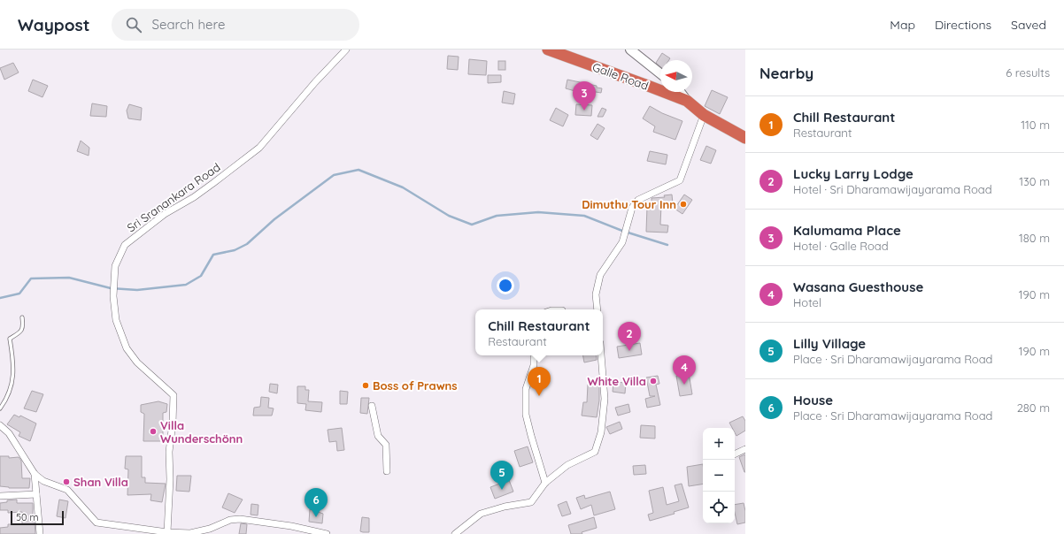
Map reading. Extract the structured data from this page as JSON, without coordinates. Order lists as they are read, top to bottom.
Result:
{
  "streets": {
    "highway": ["Galle Road"],
    "street": ["Sri Sranankara Road"]
  },
  "places": [
    "Dimuthu Tour Inn",
    "White Villa",
    "Boss of Prawns",
    "Villa Wunderschönn",
    "Shan Villa"
  ],
  "scale_bar": "50 m",
  "north": "left",
  "page": {
    "header": "Waypost",
    "search": "Search here",
    "nav": ["Map", "Directions", "Saved"],
    "heading": ["Nearby", "6 results"],
    "pins": [
      "3",
      "2",
      "4",
      "1",
      "5",
      "6"
    ],
    "list": [
      {
        "mark": "1",
        "name": "Chill Restaurant",
        "note": "Restaurant",
        "value": "110 m"
      },
      {
        "mark": "2",
        "name": "Lucky Larry Lodge",
        "note": "Hotel · Sri Dharamawijayarama Road",
        "value": "130 m"
      },
      {
        "mark": "3",
        "name": "Kalumama Place",
        "note": "Hotel · Galle Road",
        "value": "180 m"
      },
      {
        "mark": "4",
        "name": "Wasana Guesthouse",
        "note": "Hotel",
        "value": "190 m"
      },
      {
        "mark": "5",
        "name": "Lilly Village",
        "note": "Place · Sri Dharamawijayarama Road",
        "value": "190 m"
      },
      {
        "mark": "6",
        "name": "House",
        "note": "Place · Sri Dharamawijayarama Road",
        "value": "280 m"
      }
    ],
    "popup": ["Chill Restaurant", "Restaurant"],
    "map_buttons": ["+", "−"],
    "scale": "50 m"
  }
}
